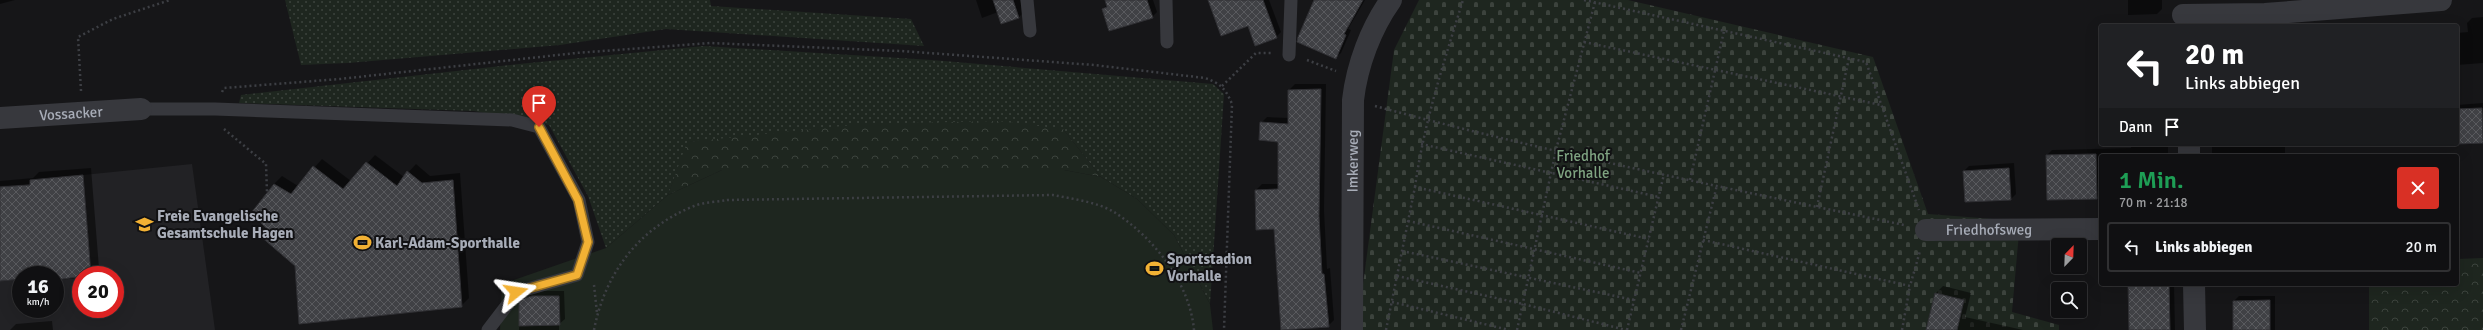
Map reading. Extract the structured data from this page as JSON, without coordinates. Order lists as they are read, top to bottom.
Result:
{
  "streets": {
    "street": ["Vossacker", "Imkerweg", "Friedhofsweg"]
  },
  "parks": ["Friedhof Vorhalle"],
  "places": {
    "school or university": ["Freie Evangelische Gesamtschule Hagen"],
    "sports": ["Karl-Adam-Sporthalle", "Sportstadion Vorhalle"]
  },
  "north": "top right",
  "page": {
    "turn": ["20 m", "Links abbiegen"],
    "then": "Dann",
    "heading": ["1 Min.", "70 m · 21:18"],
    "list": [
      {
        "name": "Links abbiegen",
        "value": "20 m"
      }
    ],
    "speed": "16 km/h",
    "limit": "20"
  }
}
